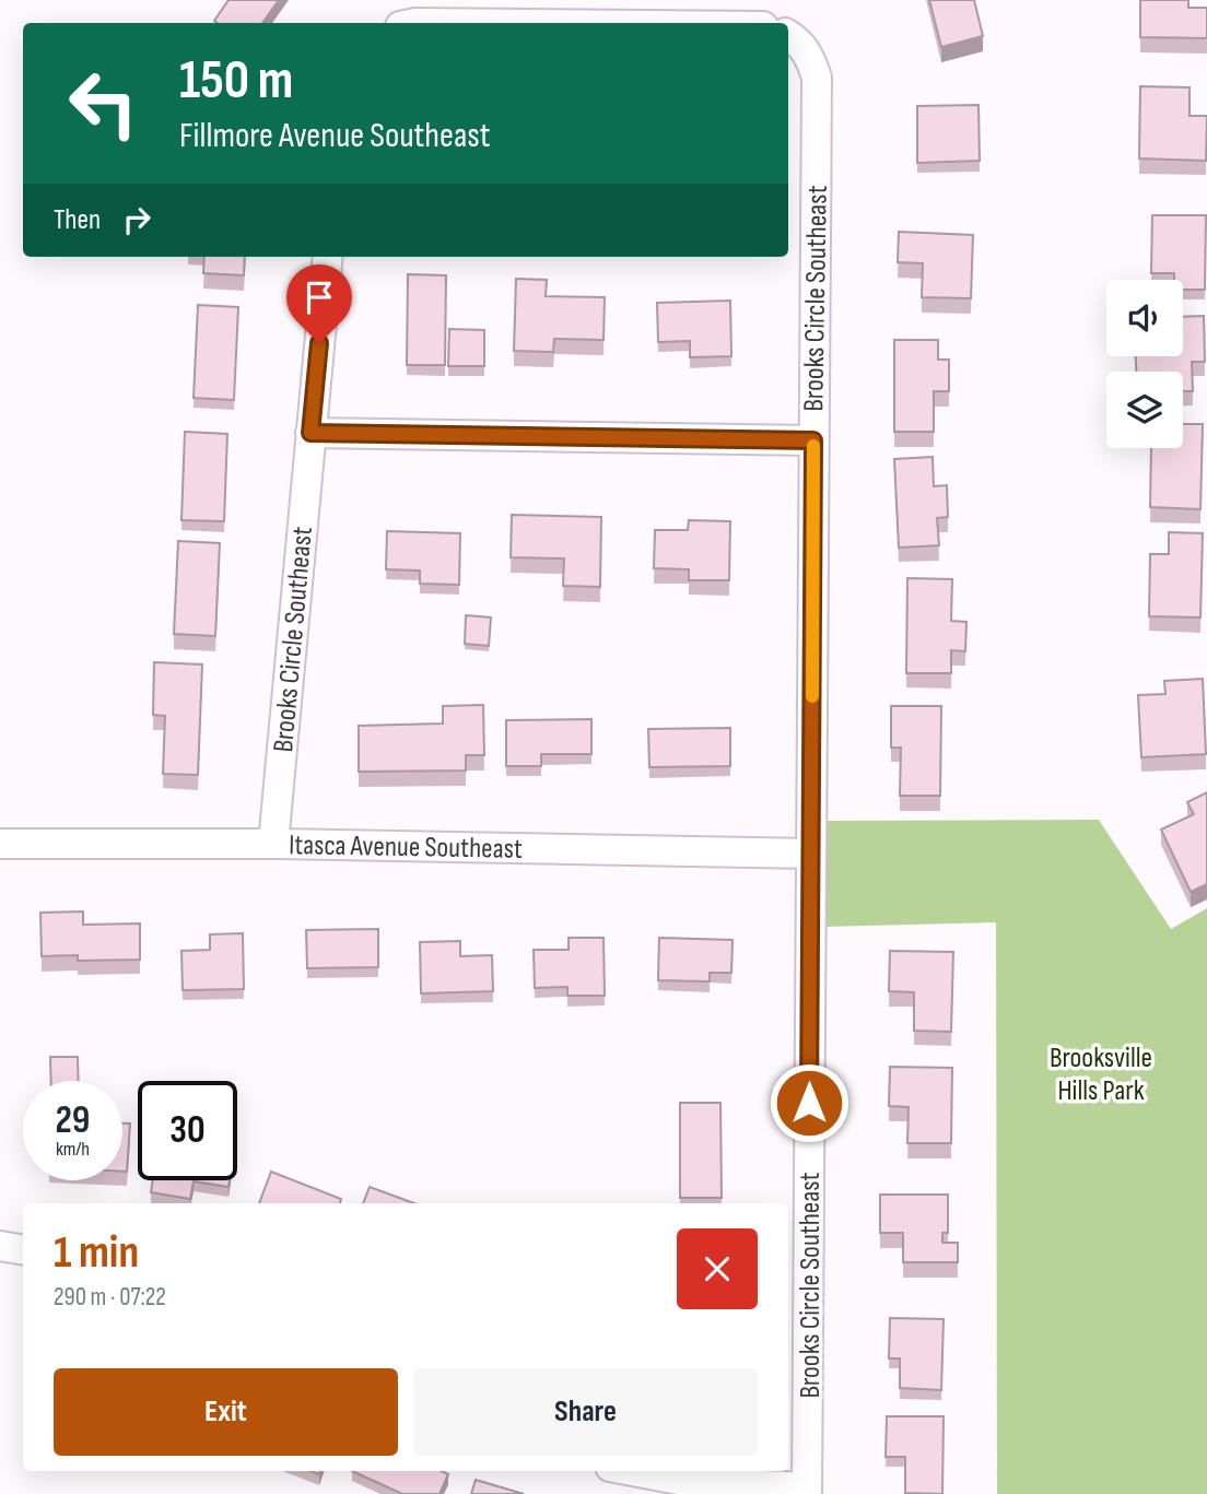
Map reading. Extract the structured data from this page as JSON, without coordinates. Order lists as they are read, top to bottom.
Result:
{
  "streets": {
    "street": ["Brooks Circle Southeast", "Itasca Avenue Southeast"]
  },
  "crossings": [
    ["Brooks Circle Southeast", "Itasca Avenue Southeast"]
  ],
  "parks": ["Brooksville Hills Park"],
  "page": {
    "turn": ["150 m", "Fillmore Avenue Southeast"],
    "then": "Then",
    "speed": "29 km/h",
    "limit": "30",
    "heading": ["1 min", "290 m · 07:22"],
    "buttons": ["Exit", "Share"]
  }
}
